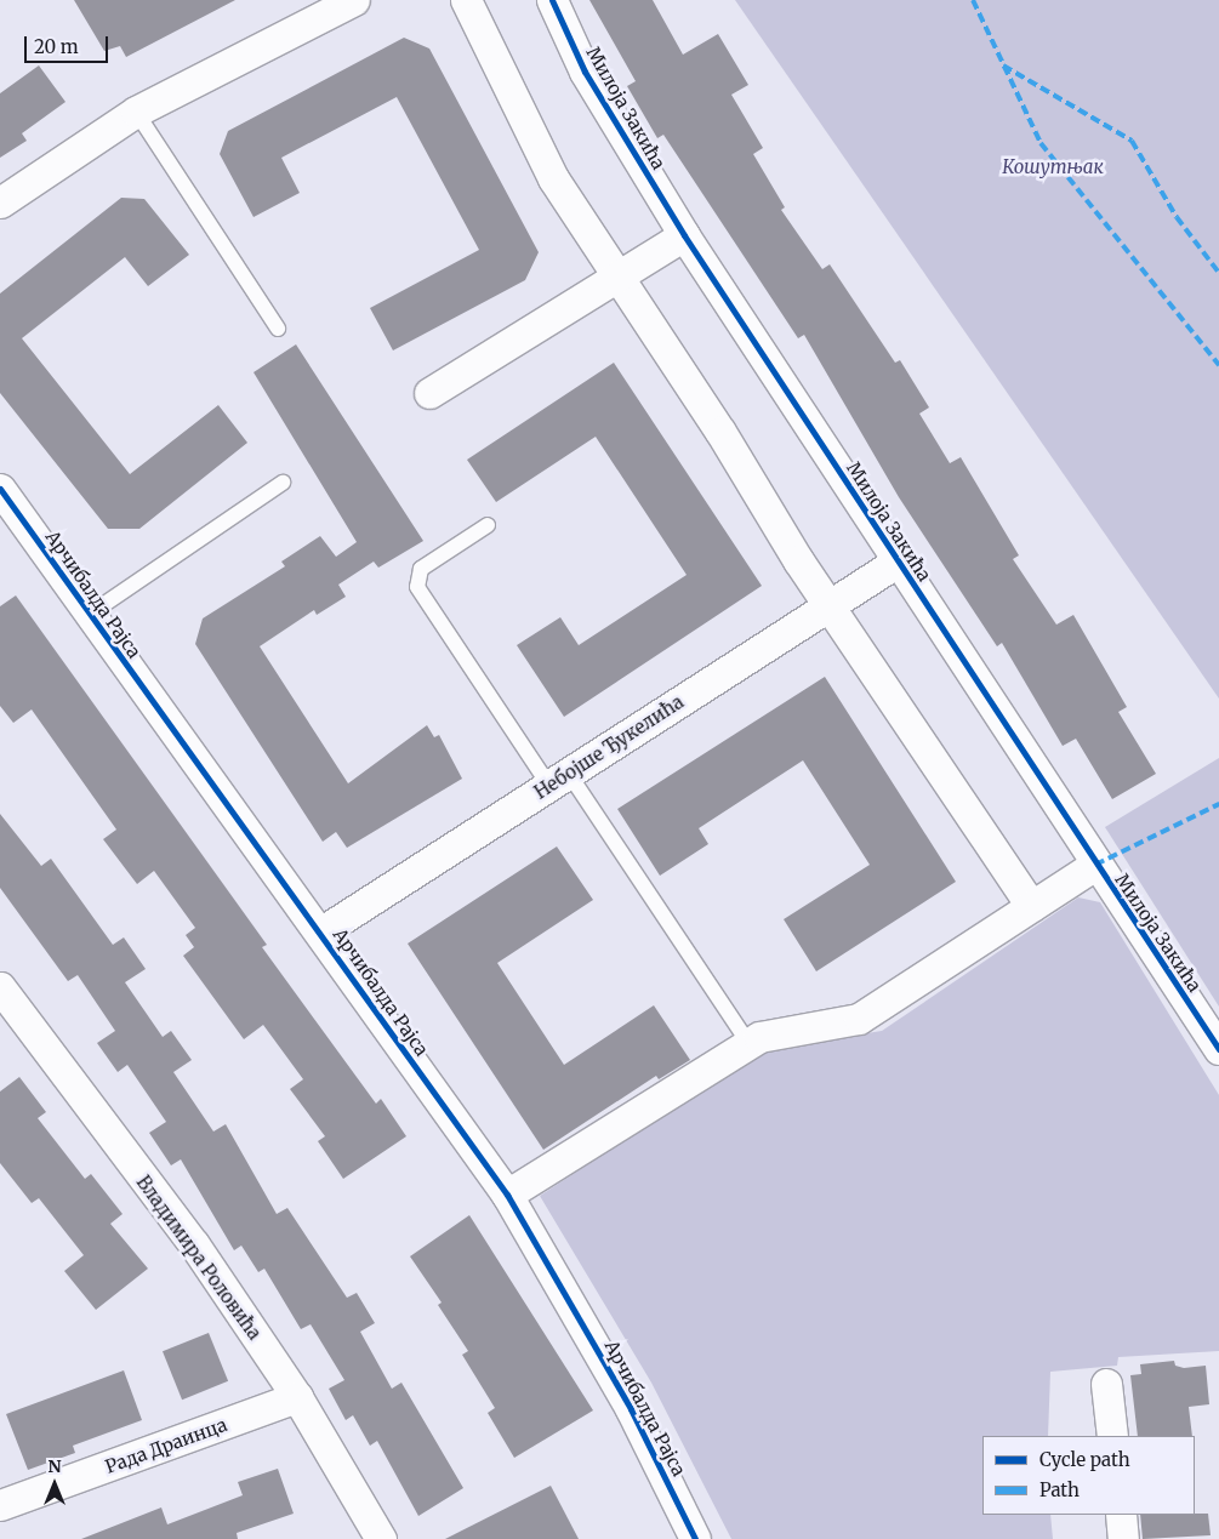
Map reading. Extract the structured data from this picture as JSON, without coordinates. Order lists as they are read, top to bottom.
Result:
{
  "streets": {
    "street": [
      "Милоја Закића",
      "Арчибалда Рајса",
      "Небојше Ђукелића",
      "Владимира Роловића",
      "Рада Драинца"
    ]
  },
  "crossings": [
    ["Милоја Закића", "Небојше Ђукелића"],
    ["Арчибалда Рајса", "Небојше Ђукелића"],
    ["Владимира Роловића", "Рада Драинца"]
  ],
  "parks": ["Кошутњак"],
  "legend": ["Cycle path", "Path"],
  "scale_bar": "20 m",
  "north": "top"
}
